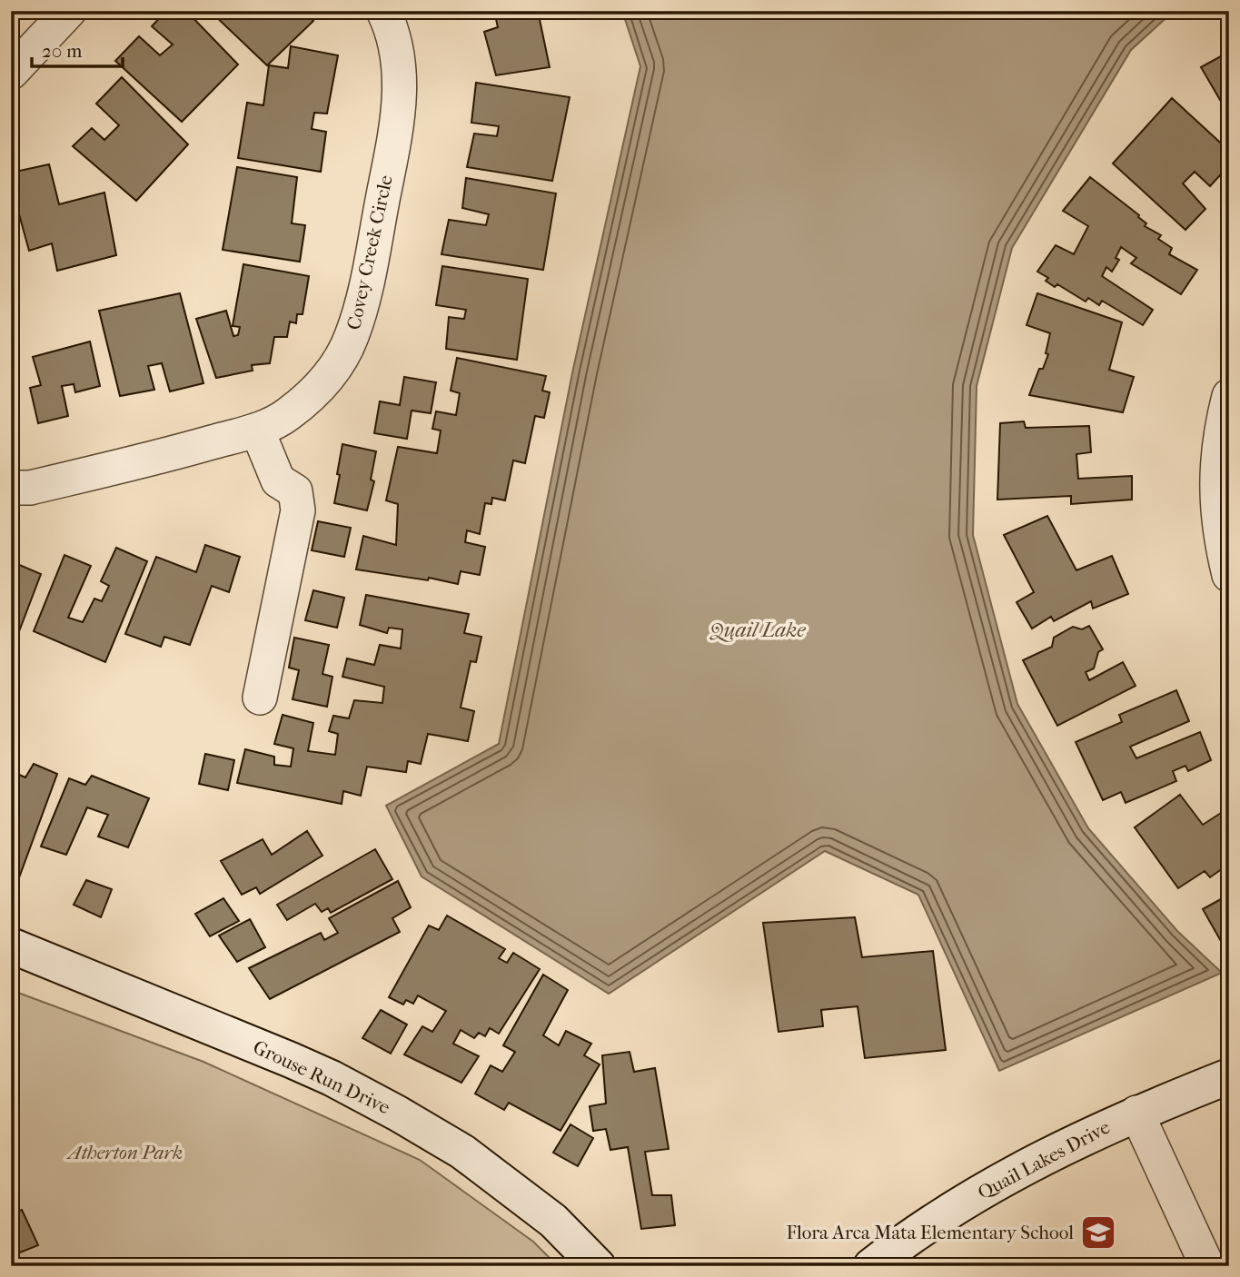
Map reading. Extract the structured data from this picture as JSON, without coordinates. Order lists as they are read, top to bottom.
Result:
{
  "streets": {
    "street": ["Covey Creek Circle", "Grouse Run Drive", "Quail Lakes Drive"]
  },
  "water": ["Quail Lake"],
  "parks": ["Atherton Park"],
  "places": {
    "school or university": ["Flora Arca Mata Elementary School"]
  },
  "scale_bar": "20 m"
}
